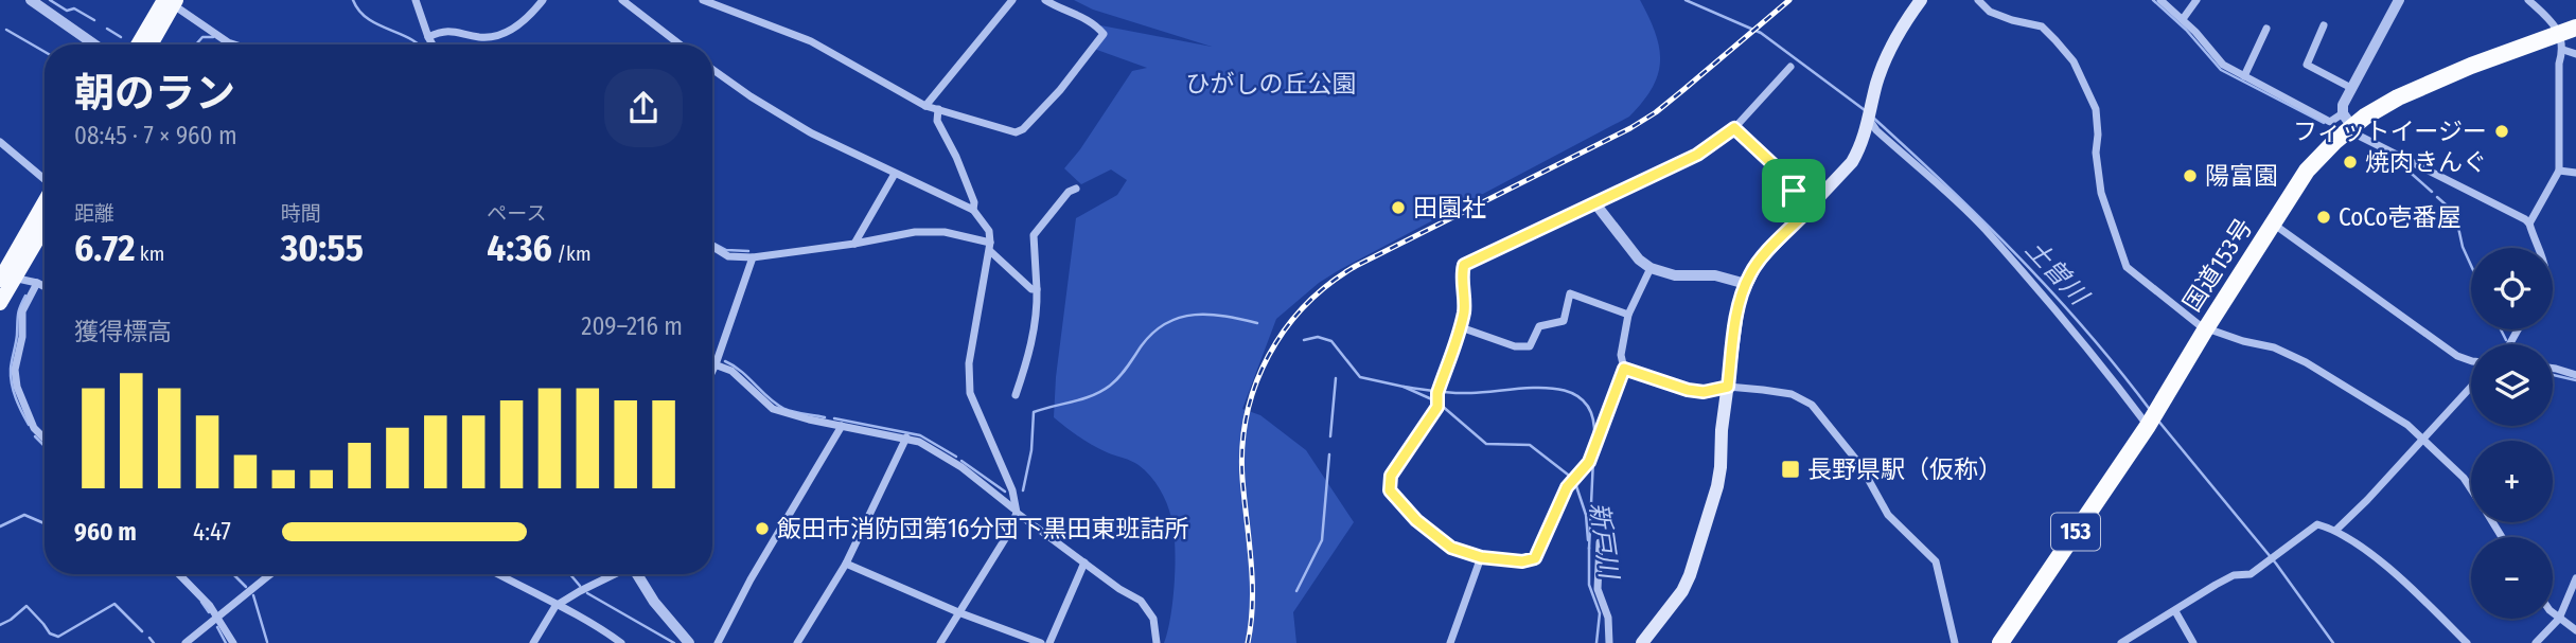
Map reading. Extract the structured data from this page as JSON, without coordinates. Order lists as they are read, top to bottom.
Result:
{
  "streets": {
    "highway": ["国道153号", "153"]
  },
  "water": ["土曽川", "新戸川"],
  "parks": ["ひがしの丘公園"],
  "places": {
    "other": [
      "フィットイージー",
      "焼肉きんぐ",
      "陽富園",
      "田園社",
      "CoCo壱番屋",
      "飯田市消防団第16分団下黒田東班詰所"
    ],
    "transit": ["長野県駅（仮称）"]
  },
  "page": {
    "heading": ["朝のラン", "08:45 · 7 × 960 m"],
    "stats": [
      ["距離", "6.72 km"],
      ["時間", "30:55"],
      ["ペース", "4:36 /km"]
    ],
    "map_buttons": ["+", "−"],
    "chart": ["獲得標高", "209–216 m"],
    "list": [
      {
        "name": "960 m",
        "note": "4:47"
      }
    ]
  }
}
